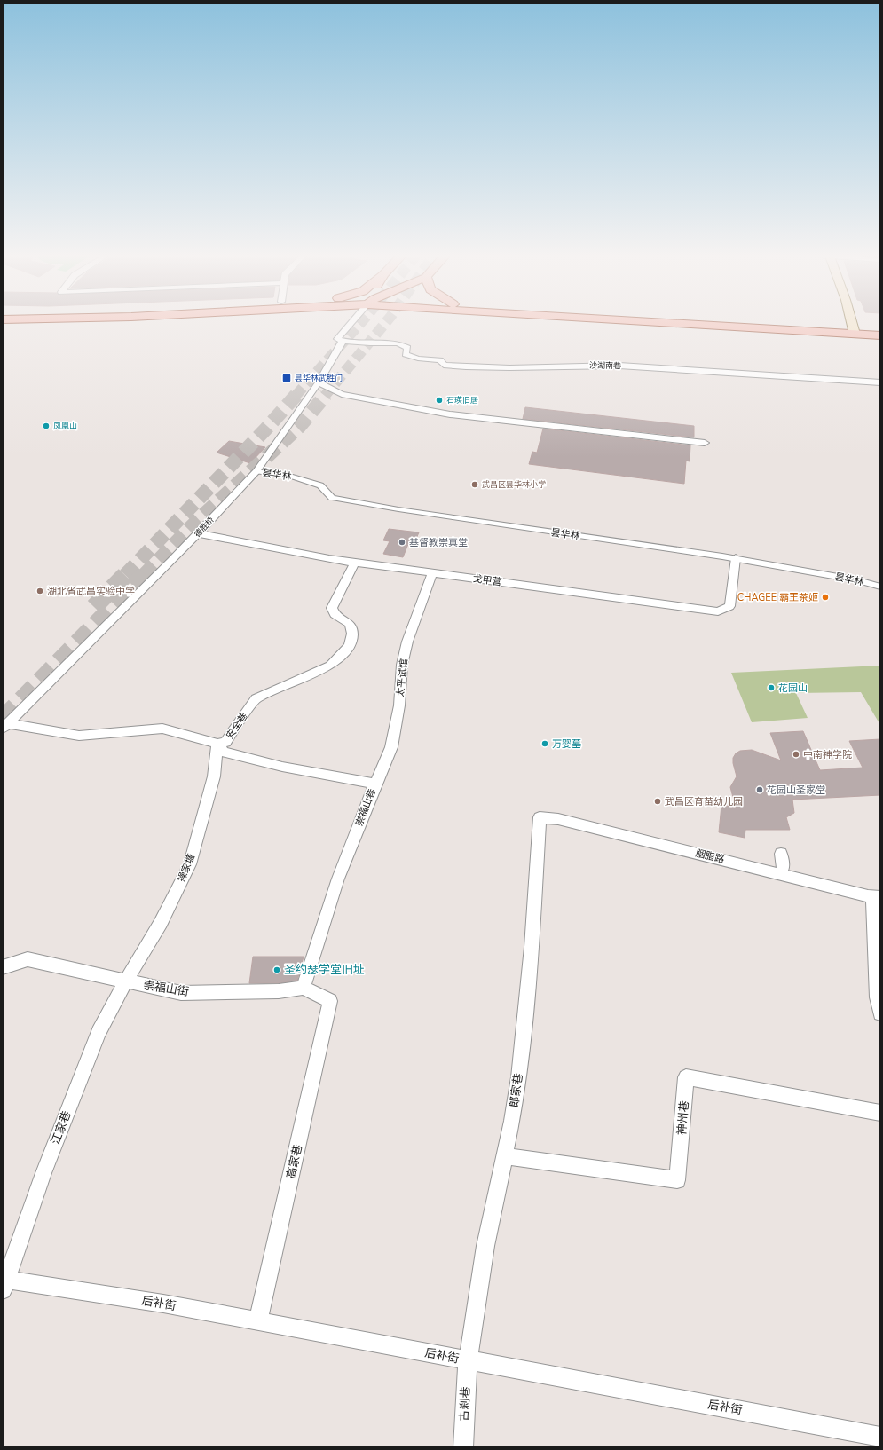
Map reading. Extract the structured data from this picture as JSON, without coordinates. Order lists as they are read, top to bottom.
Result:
{
  "streets": {
    "street": [
      "沙湖南巷",
      "昙华林",
      "德胜桥",
      "戈甲营",
      "太平试馆",
      "安全巷",
      "崇福山巷",
      "胭脂路",
      "操家塘",
      "崇福山街",
      "郎家巷",
      "神州巷",
      "江家巷",
      "高家巷",
      "后补街",
      "古刹巷"
    ]
  },
  "crossings": [
    ["沙湖南巷", "德胜桥"],
    ["昙华林", "德胜桥"],
    ["昙华林", "戈甲营"],
    ["德胜桥", "戈甲营"],
    ["德胜桥", "安全巷"],
    ["戈甲营", "太平试馆"],
    ["戈甲营", "安全巷"],
    ["太平试馆", "崇福山巷"],
    ["安全巷", "崇福山巷"],
    ["安全巷", "操家塘"],
    ["崇福山巷", "操家塘"],
    ["崇福山巷", "崇福山街"],
    ["崇福山巷", "高家巷"],
    ["胭脂路", "郎家巷"],
    ["操家塘", "崇福山街"],
    ["操家塘", "江家巷"],
    ["崇福山街", "江家巷"],
    ["崇福山街", "高家巷"],
    ["郎家巷", "神州巷"],
    ["郎家巷", "后补街"],
    ["郎家巷", "古刹巷"],
    ["江家巷", "后补街"],
    ["高家巷", "后补街"],
    ["后补街", "古刹巷"]
  ],
  "places": {
    "transit": ["昙华林武胜门"],
    "other": [
      "石瑛旧居",
      "凤凰山",
      "武昌区昙华林小学",
      "基督教崇真堂",
      "湖北省武昌实验中学",
      "CHAGEE 霸王茶姬",
      "花园山",
      "万婴墓",
      "中南神学院",
      "花园山圣家堂",
      "武昌区育苗幼儿园",
      "圣约瑟学堂旧址"
    ]
  }
}
